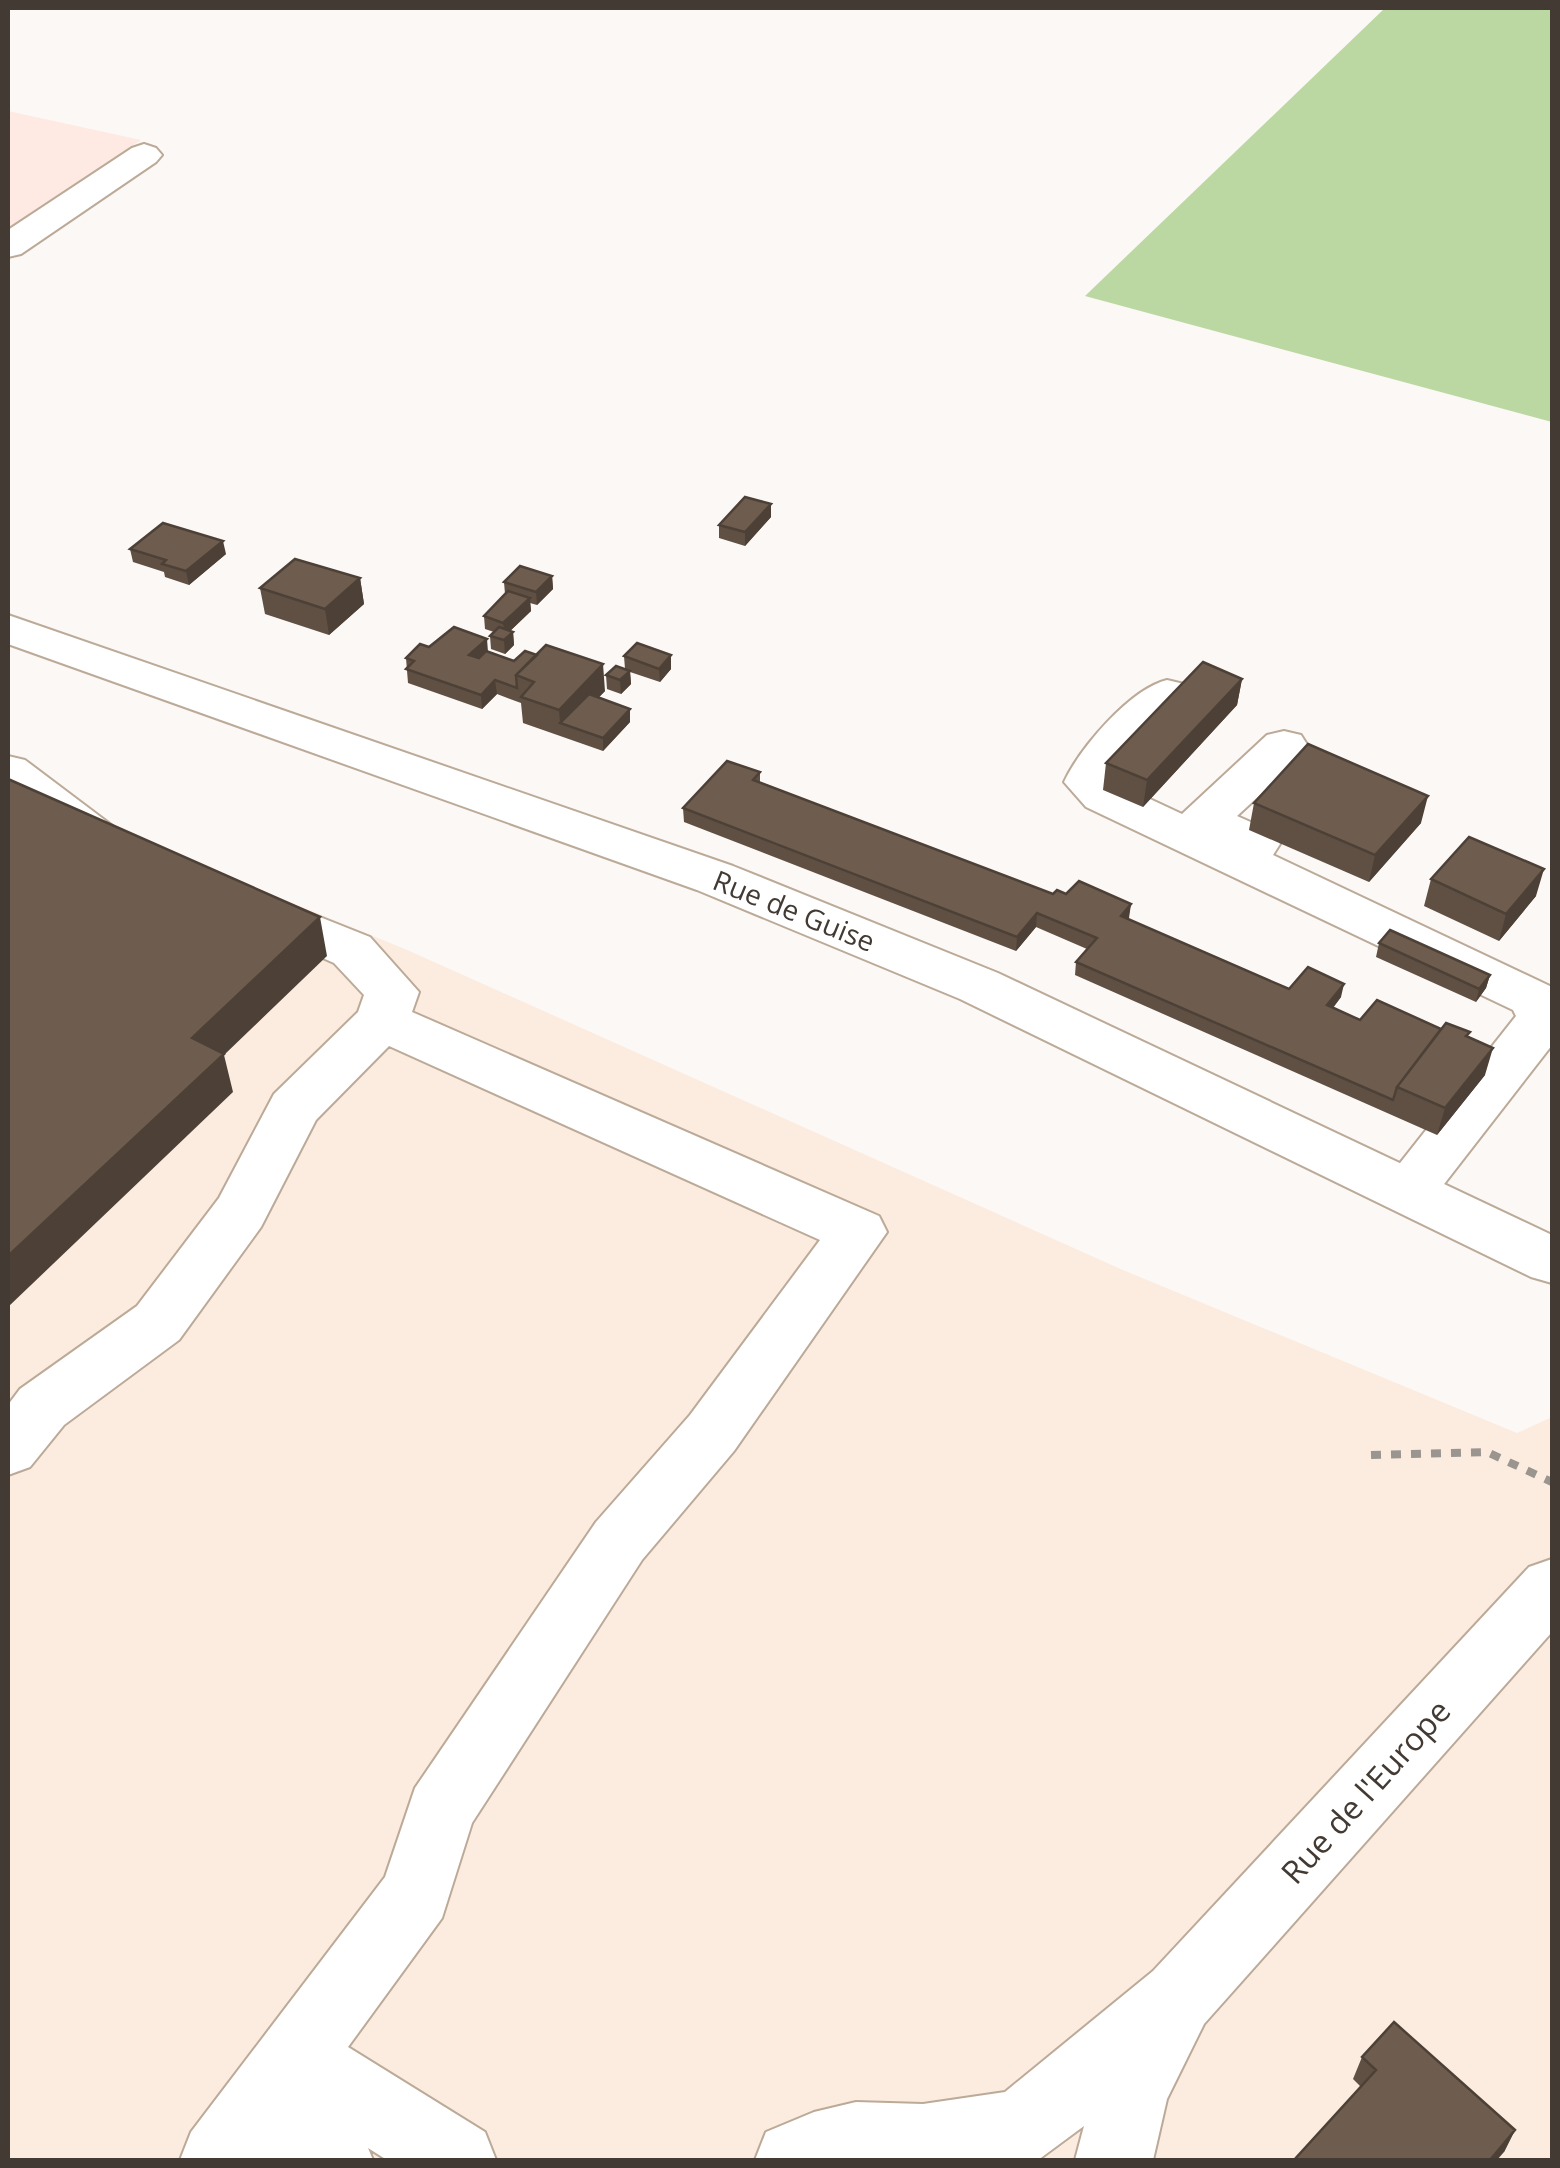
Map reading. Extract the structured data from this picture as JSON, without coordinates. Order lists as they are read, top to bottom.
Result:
{
  "streets": {
    "main road": ["Rue de Guise", "Rue de l'Europe"]
  }
}
